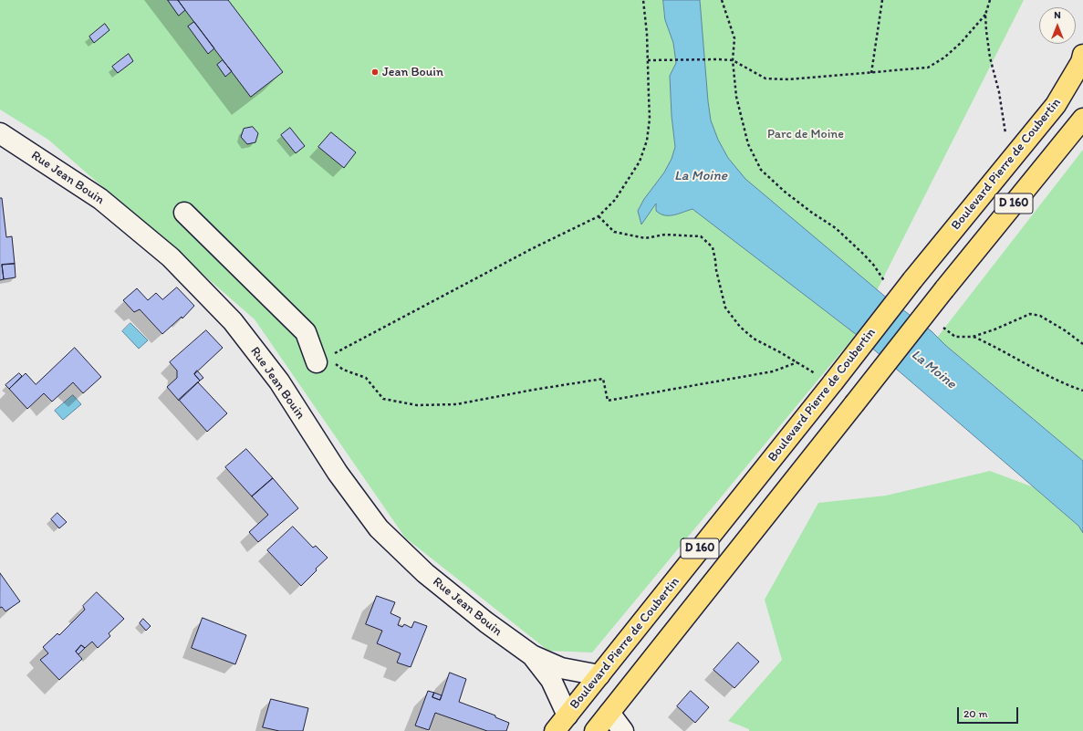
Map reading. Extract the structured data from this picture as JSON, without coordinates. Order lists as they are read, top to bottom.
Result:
{
  "streets": {
    "main road": ["Boulevard Pierre de Coubertin", "D 160"],
    "street": ["Rue Jean Bouin"]
  },
  "crossings": [
    ["Boulevard Pierre de Coubertin", "Rue Jean Bouin"]
  ],
  "water": ["La Moine"],
  "parks": ["Parc de Moine"],
  "places": ["Jean Bouin"],
  "scale_bar": "20 m",
  "north": "top"
}
